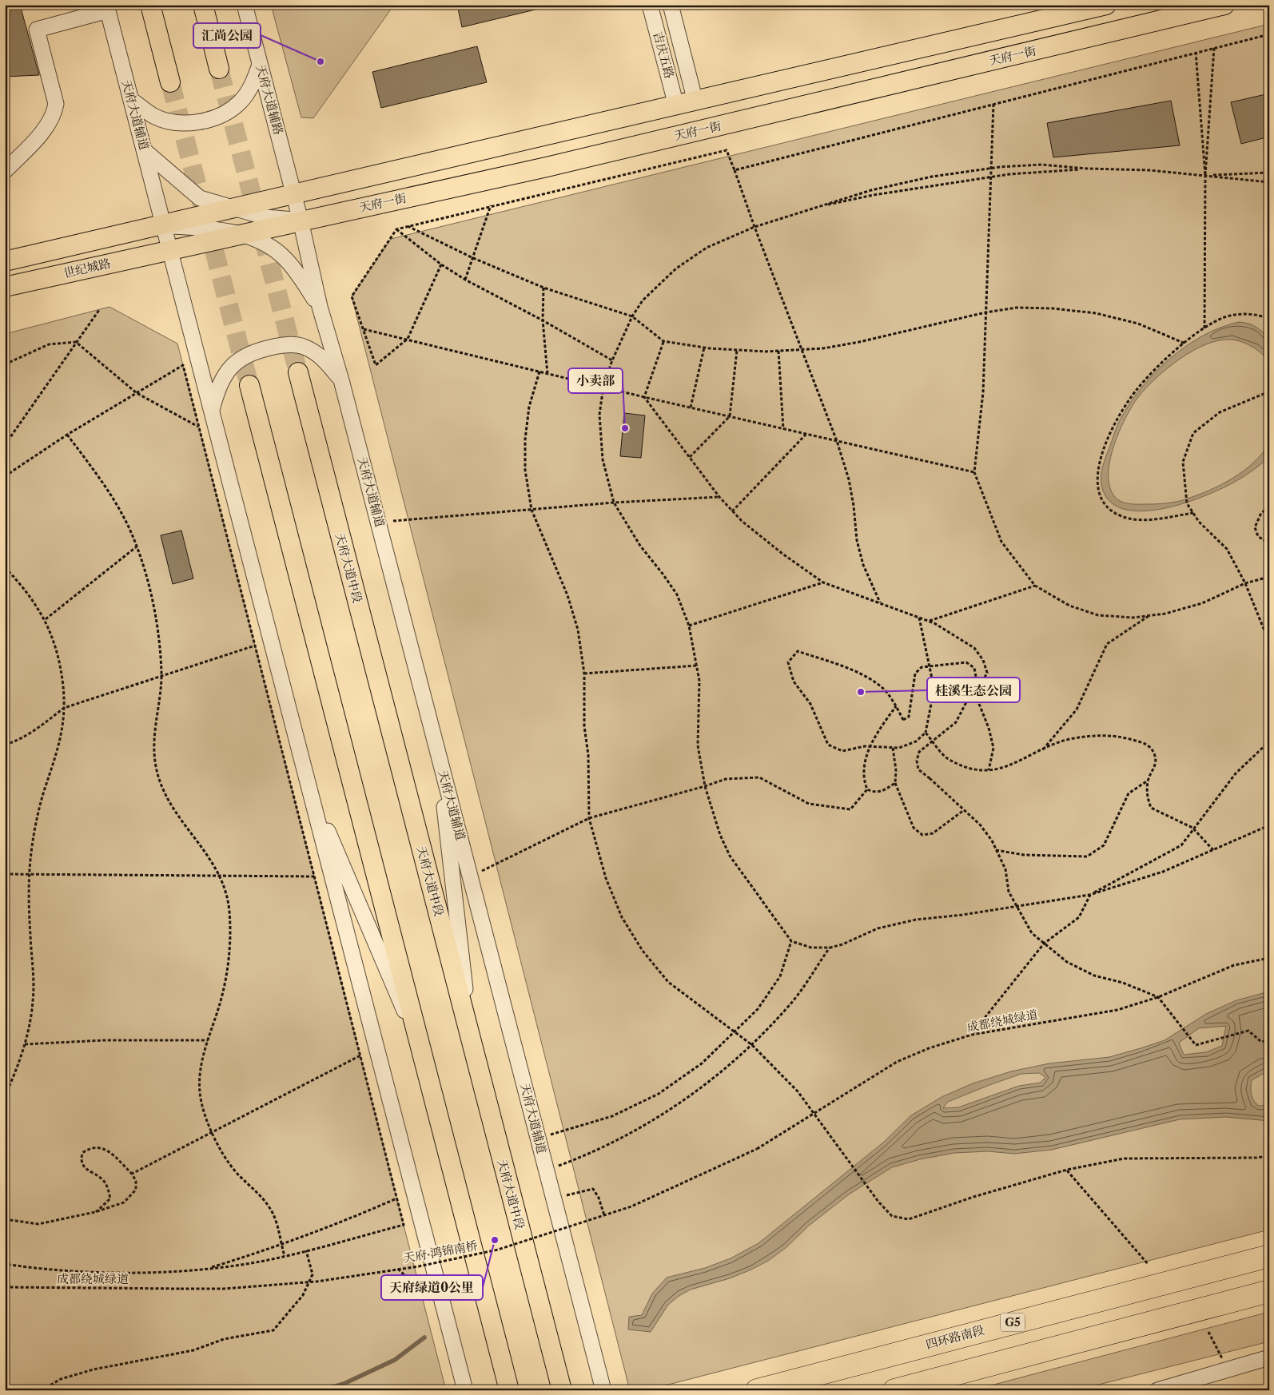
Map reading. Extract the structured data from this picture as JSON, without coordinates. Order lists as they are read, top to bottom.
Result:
{
  "streets": {
    "highway": ["G5", "四环路南段"],
    "main road": ["天府一街", "世纪城路", "天府大道中段"],
    "street": ["吉庆五路", "天府大道辅路", "天府大道辅道"],
    "path": ["成都绕城绿道", "天府·鸿锦南桥"]
  },
  "crossings": [
    ["天府一街", "天府大道辅路"],
    ["天府一街", "天府大道辅道"],
    ["天府一街", "世纪城路"],
    ["天府大道辅路", "天府大道辅道"],
    ["天府大道辅道", "世纪城路"],
    ["成都绕城绿道", "天府·鸿锦南桥"]
  ],
  "places": [
    "汇尚公园",
    "小卖部",
    "桂溪生态公园",
    "天府绿道0公里"
  ]
}
